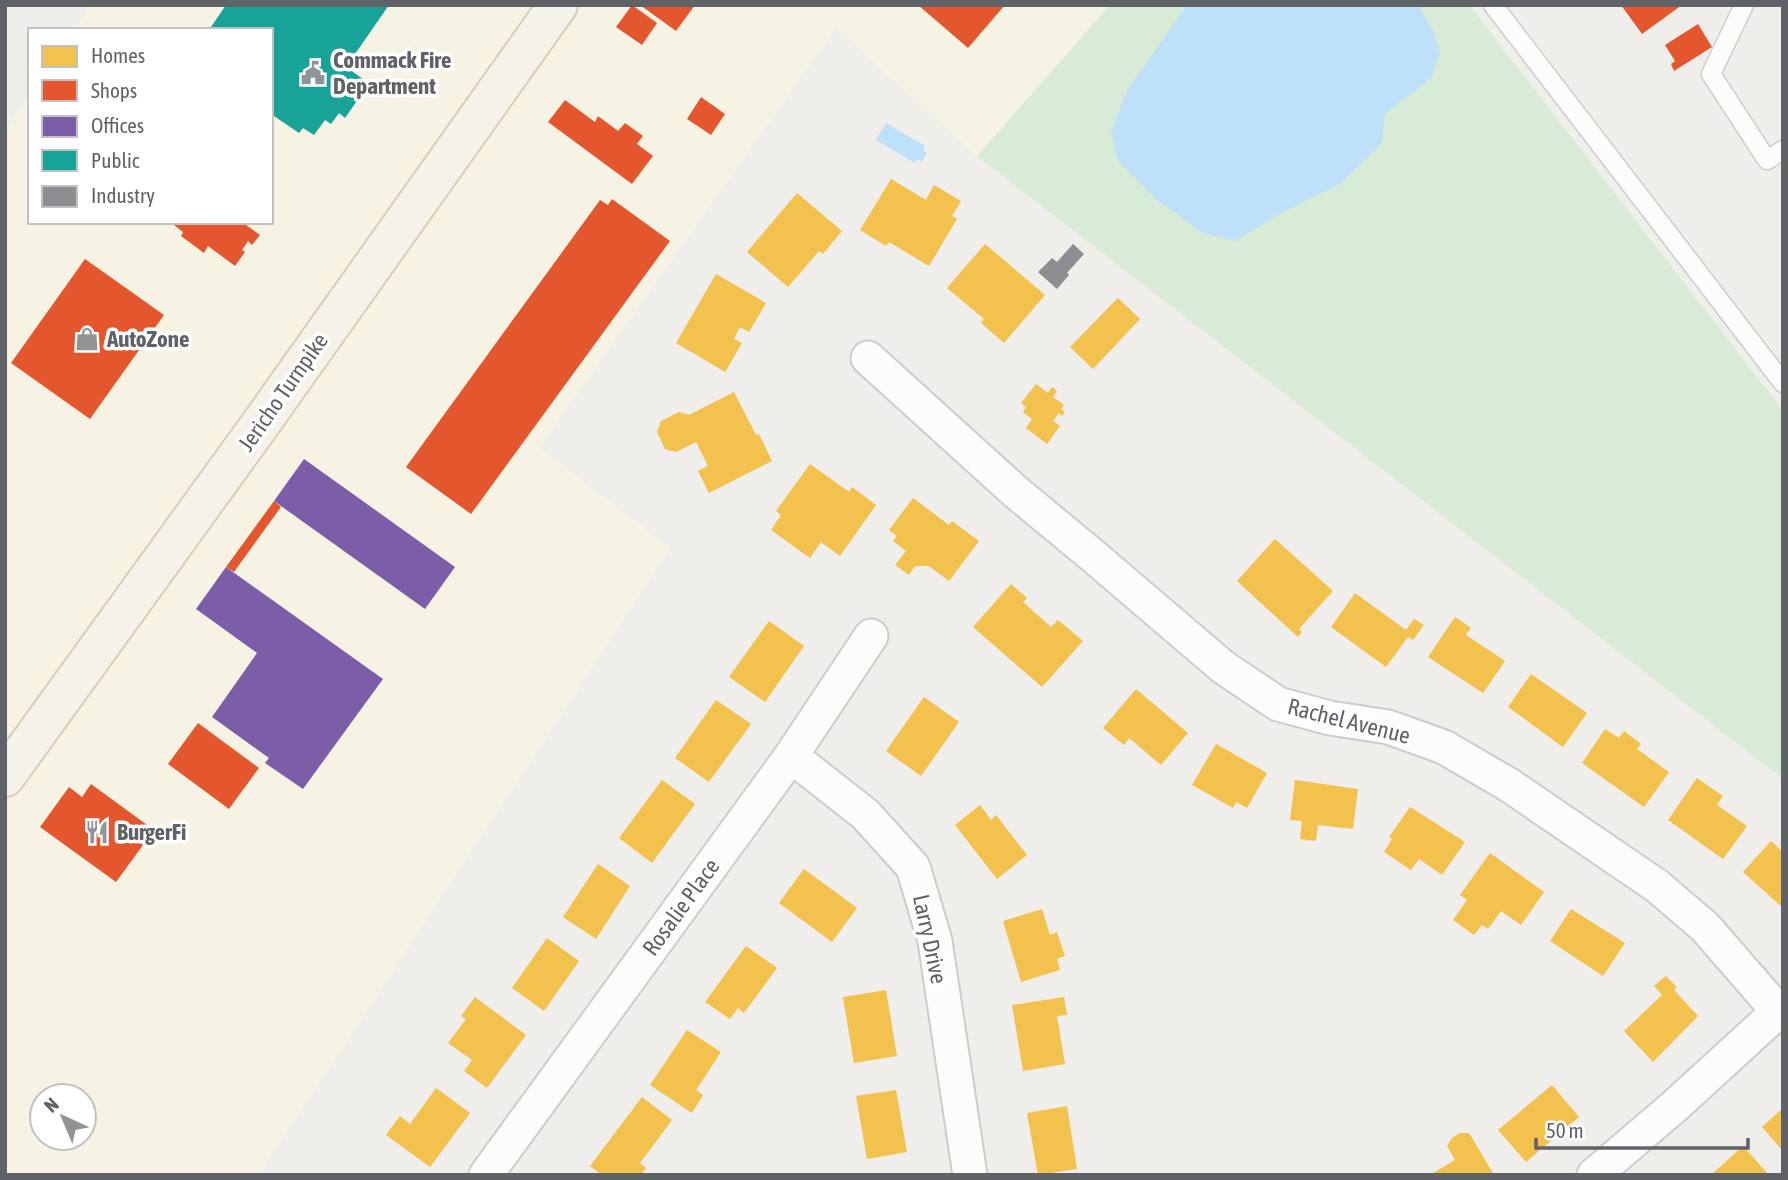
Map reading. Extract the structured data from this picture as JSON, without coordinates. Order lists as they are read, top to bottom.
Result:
{
  "streets": {
    "main road": ["Jericho Turnpike"],
    "street": ["Rachel Avenue", "Rosalie Place", "Larry Drive"]
  },
  "crossings": [
    ["Rosalie Place", "Larry Drive"]
  ],
  "places": {
    "public building": ["Commack Fire Department"],
    "shop": ["AutoZone"],
    "restaurant": ["BurgerFi"]
  },
  "legend": [
    "Homes",
    "Shops",
    "Offices",
    "Public",
    "Industry"
  ],
  "scale_bar": "50 m",
  "north": "top left"
}
